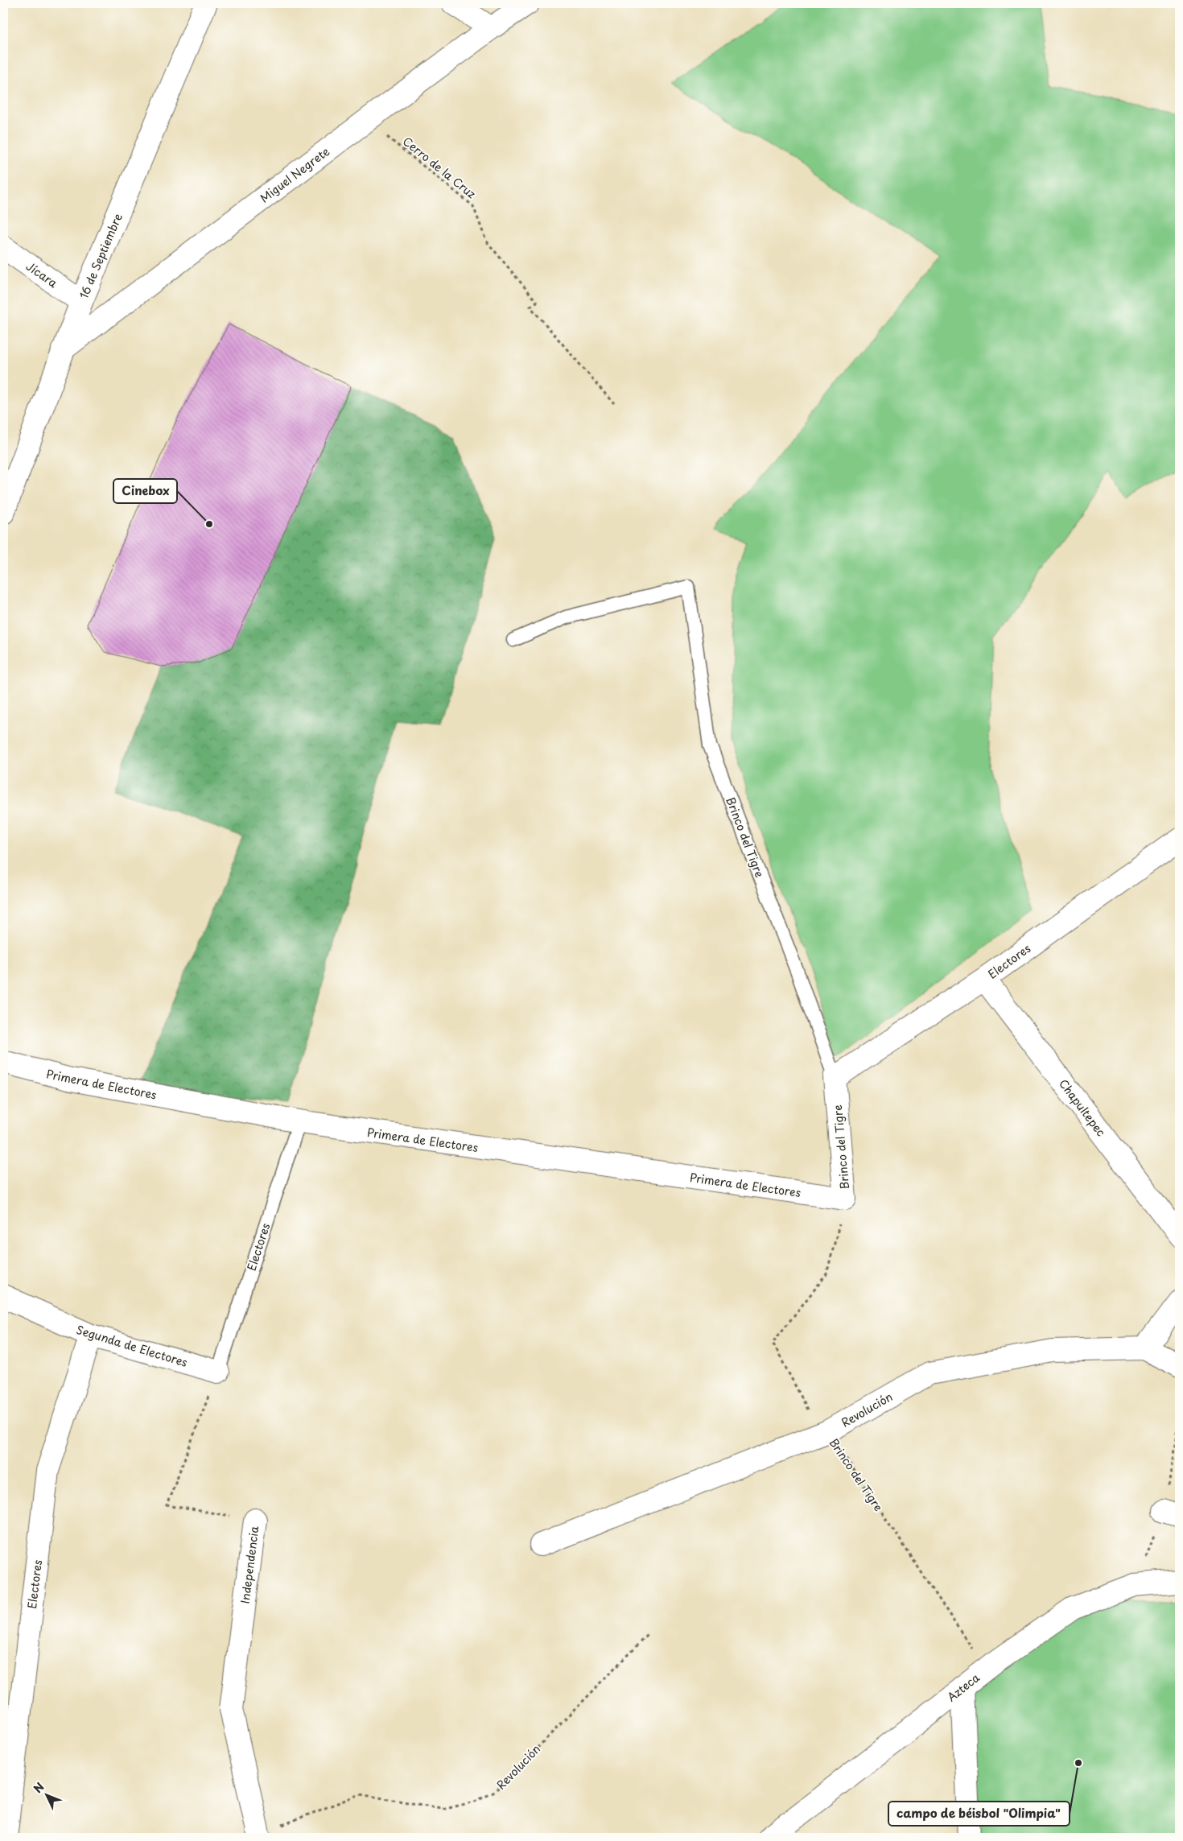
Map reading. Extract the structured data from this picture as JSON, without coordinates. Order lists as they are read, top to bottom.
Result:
{
  "streets": {
    "street": [
      "Miguel Negrete",
      "16 de Septiembre",
      "Jícara",
      "Brinco del Tigre",
      "Electores",
      "Primera de Electores",
      "Chapultepec",
      "Segunda de Electores",
      "Revolución",
      "Independencia",
      "Azteca"
    ],
    "path": ["Cerro de la Cruz"]
  },
  "crossings": [
    ["Cerro de la Cruz", "Miguel Negrete"],
    ["Miguel Negrete", "16 de Septiembre"],
    ["16 de Septiembre", "Jícara"],
    ["Brinco del Tigre", "Electores"],
    ["Brinco del Tigre", "Primera de Electores"],
    ["Brinco del Tigre", "Revolución"],
    ["Brinco del Tigre", "Azteca"],
    ["Electores", "Primera de Electores"],
    ["Electores", "Chapultepec"],
    ["Electores", "Segunda de Electores"],
    ["Electores", "Independencia"],
    ["Segunda de Electores", "Independencia"],
    ["Revolución", "Independencia"]
  ],
  "places": ["Cinebox", "campo de béisbol \"Olimpia\""],
  "north": "top left"
}
